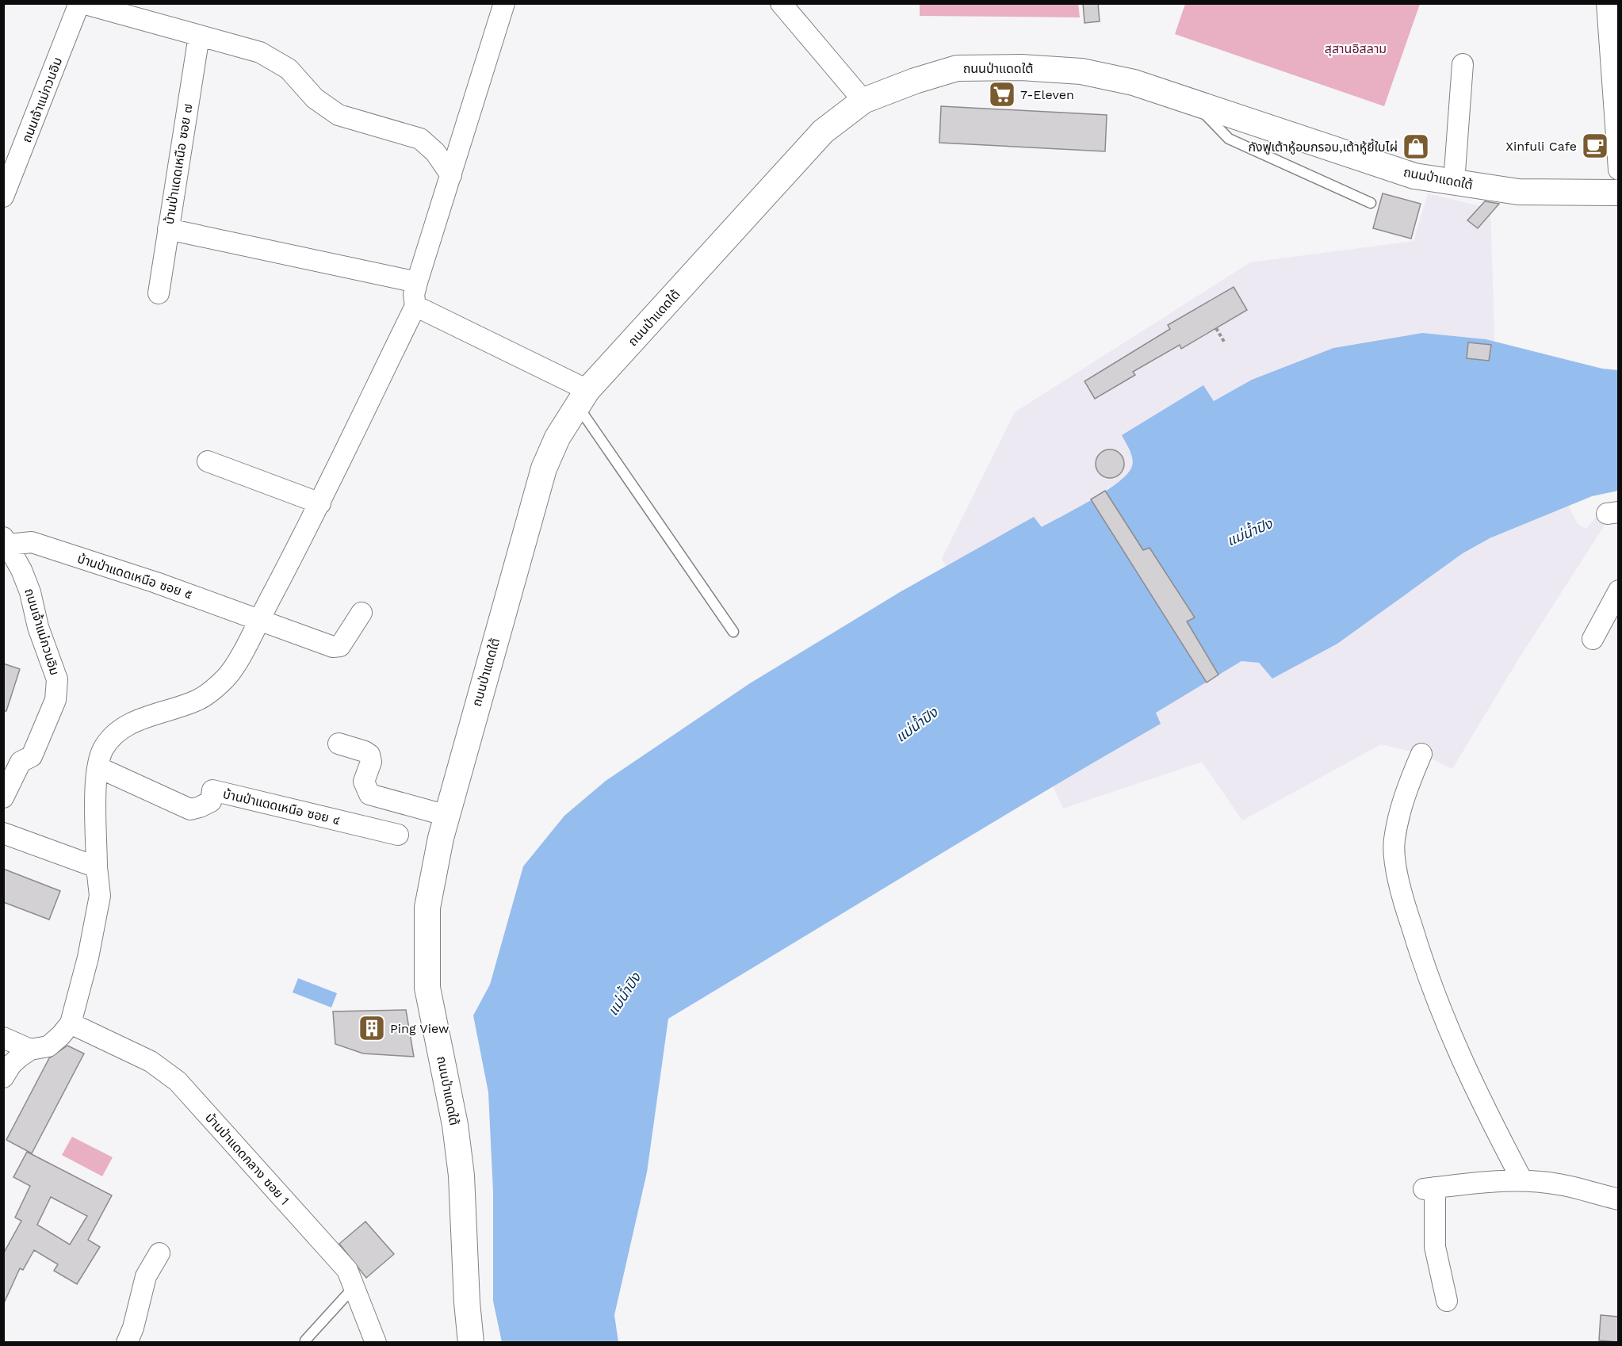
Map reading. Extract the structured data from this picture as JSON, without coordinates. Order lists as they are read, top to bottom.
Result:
{
  "streets": {
    "street": [
      "ถนนป่าแดดใต้",
      "ถนนเจ้าแม่กวนอิม",
      "บ้านป่าแดดเหนือ ซอย ๗",
      "บ้านป่าแดดเหนือ ซอย ๕",
      "บ้านป่าแดดเหนือ ซอย ๔",
      "บ้านป่าแดดกลาง ซอย 1"
    ]
  },
  "crossings": [
    ["ถนนเจ้าแม่กวนอิม", "บ้านป่าแดดเหนือ ซอย ๕"]
  ],
  "water": ["แม่น้ำปิง"],
  "parks": ["สุสานอิสลาม"],
  "places": {
    "supermarket": ["7-Eleven"],
    "cafe": ["Xinfuli Cafe"],
    "shop": ["กังฟูเต้าหู้อบกรอบ,เต้าหู้ยี้ใบไผ่"],
    "building": ["Ping View"]
  }
}
